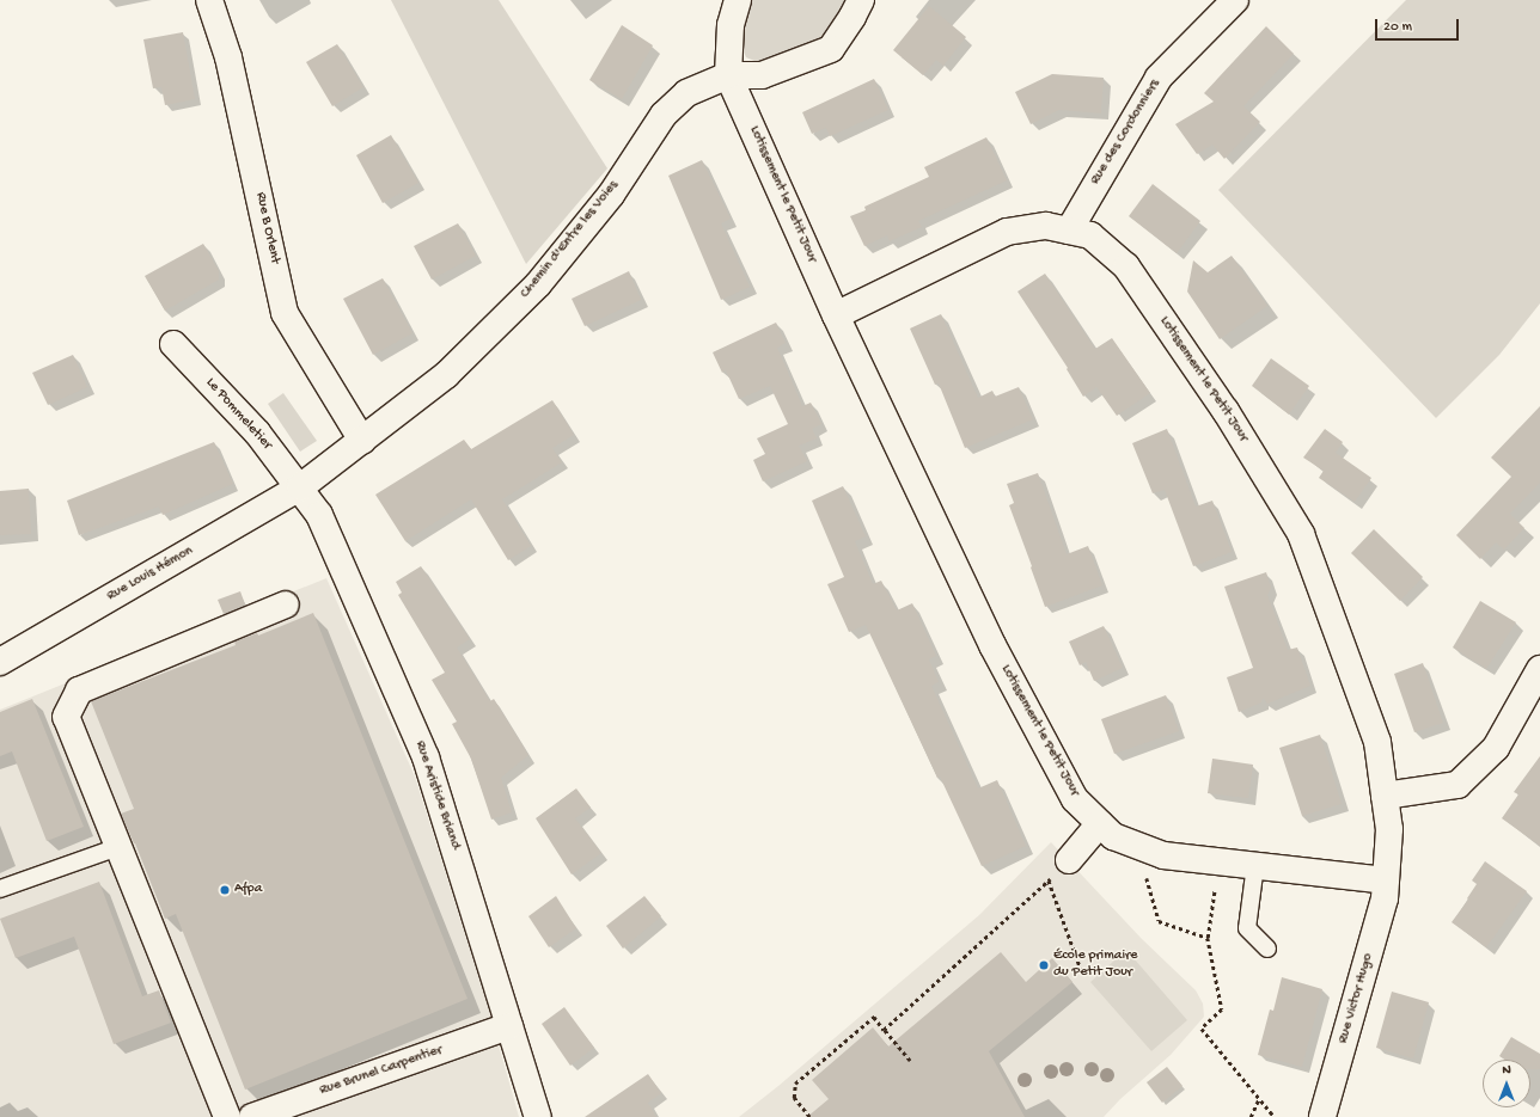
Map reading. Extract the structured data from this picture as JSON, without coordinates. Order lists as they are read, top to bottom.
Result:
{
  "streets": {
    "street": [
      "Rue des Cordonniers",
      "Lotissement le Petit Jour",
      "Rue B Orlent",
      "Chemin d'Entre les Voies",
      "Le Pommeletier",
      "Rue Louis Hémon",
      "Rue Aristide Briand",
      "Rue Victor Hugo",
      "Rue Brunel Carpentier"
    ]
  },
  "crossings": [
    ["Rue des Cordonniers", "Lotissement le Petit Jour"],
    ["Lotissement le Petit Jour", "Chemin d'Entre les Voies"],
    ["Lotissement le Petit Jour", "Rue Victor Hugo"],
    ["Rue B Orlent", "Chemin d'Entre les Voies"],
    ["Chemin d'Entre les Voies", "Le Pommeletier"],
    ["Chemin d'Entre les Voies", "Rue Louis Hémon"],
    ["Chemin d'Entre les Voies", "Rue Aristide Briand"],
    ["Le Pommeletier", "Rue Louis Hémon"],
    ["Le Pommeletier", "Rue Aristide Briand"],
    ["Rue Louis Hémon", "Rue Aristide Briand"],
    ["Rue Aristide Briand", "Rue Brunel Carpentier"]
  ],
  "places": ["Afpa", "École primaire du Petit Jour"],
  "scale_bar": "20 m",
  "north": "top"
}
